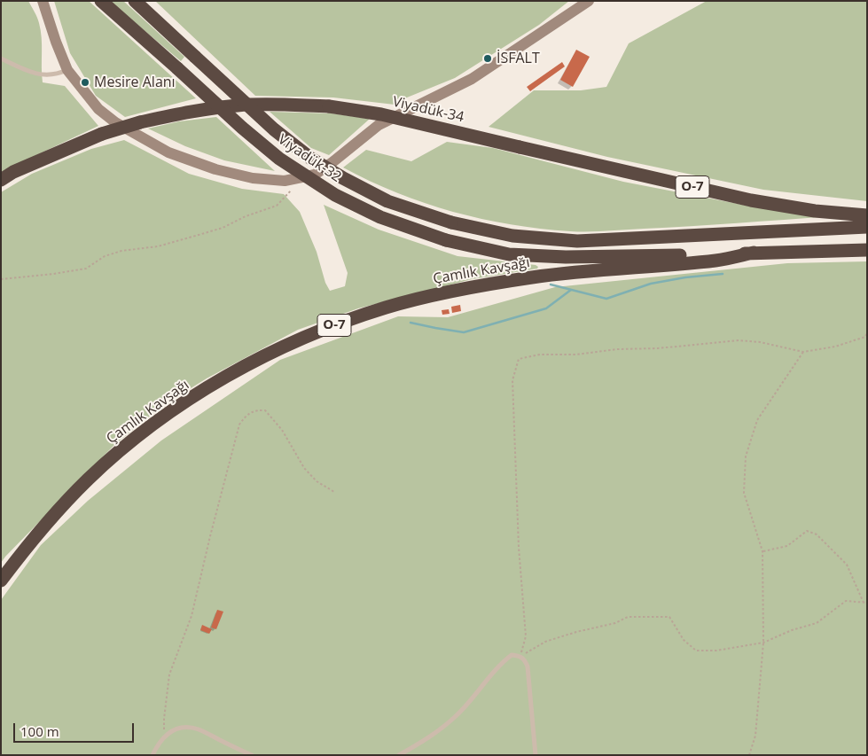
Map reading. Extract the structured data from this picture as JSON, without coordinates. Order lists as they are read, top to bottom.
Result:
{
  "streets": {
    "highway": [
      "Viyadük-34",
      "Viyadük-32",
      "O-7",
      "Çamlık Kavşağı"
    ]
  },
  "crossings": [
    ["Viyadük-32", "Çamlık Kavşağı"],
    ["O-7", "Çamlık Kavşağı"]
  ],
  "places": ["İSFALT", "Mesire Alanı"],
  "scale_bar": "100 m"
}
